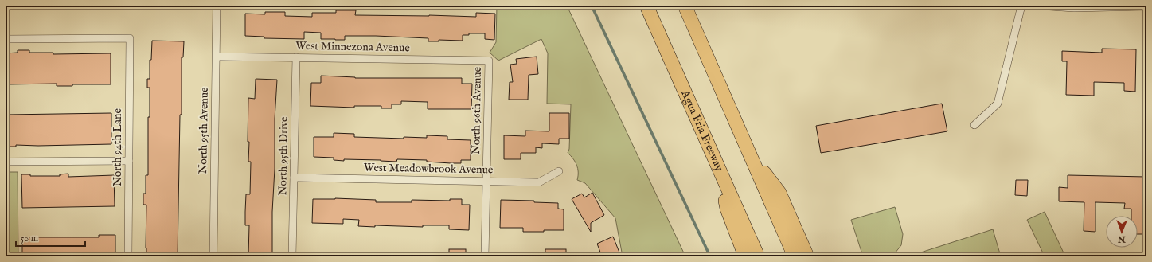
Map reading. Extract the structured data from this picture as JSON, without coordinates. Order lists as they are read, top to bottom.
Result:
{
  "streets": {
    "highway": ["Agua Fria Freeway"],
    "street": [
      "West Minnezona Avenue",
      "North 96th Avenue",
      "North 95th Avenue",
      "North 94th Lane",
      "North 95th Drive",
      "West Meadowbrook Avenue"
    ]
  },
  "crossings": [
    ["West Minnezona Avenue", "North 96th Avenue"],
    ["West Minnezona Avenue", "North 95th Avenue"],
    ["West Minnezona Avenue", "North 95th Drive"],
    ["North 96th Avenue", "West Meadowbrook Avenue"],
    ["North 95th Drive", "West Meadowbrook Avenue"]
  ],
  "scale_bar": "50 m",
  "north": "bottom"
}
